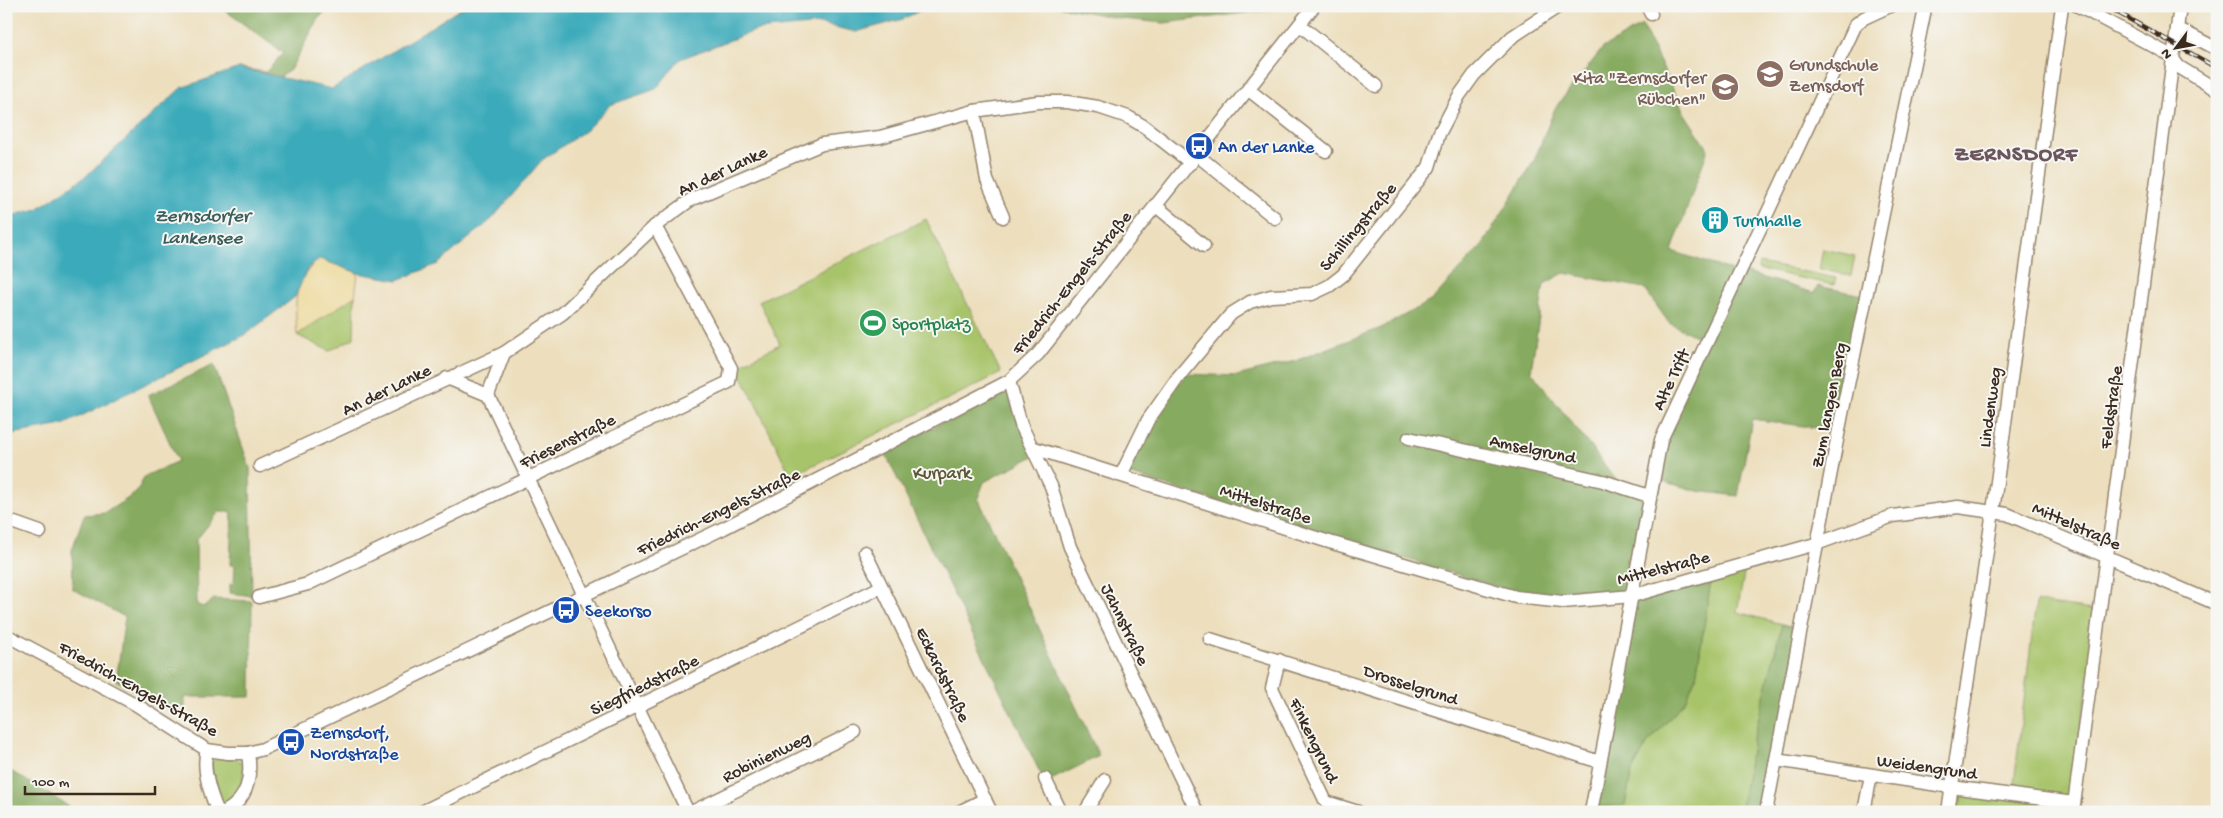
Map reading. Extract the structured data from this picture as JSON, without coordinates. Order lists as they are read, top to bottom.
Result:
{
  "streets": {
    "street": [
      "An der Lanke",
      "Schillingstraße",
      "Friedrich-Engels-Straße",
      "Alte Trift",
      "Zum langen Berg",
      "Lindenweg",
      "Feldstraße",
      "Friesenstraße",
      "Amselgrund",
      "Mittelstraße",
      "Jahnstraße",
      "Eckardstraße",
      "Siegfriedstraße",
      "Drosselgrund",
      "Finkengrund",
      "Robinienweg",
      "Weidengrund"
    ]
  },
  "crossings": [
    ["An der Lanke", "Friedrich-Engels-Straße"],
    ["An der Lanke", "Friesenstraße"],
    ["Schillingstraße", "Mittelstraße"],
    ["Alte Trift", "Amselgrund"],
    ["Alte Trift", "Mittelstraße"],
    ["Alte Trift", "Drosselgrund"],
    ["Zum langen Berg", "Mittelstraße"],
    ["Zum langen Berg", "Weidengrund"],
    ["Lindenweg", "Mittelstraße"],
    ["Lindenweg", "Weidengrund"],
    ["Feldstraße", "Mittelstraße"],
    ["Feldstraße", "Weidengrund"],
    ["Mittelstraße", "Jahnstraße"],
    ["Eckardstraße", "Siegfriedstraße"],
    ["Drosselgrund", "Finkengrund"]
  ],
  "districts": ["ZERNSDORF"],
  "water": ["Zernsdorfer Lankensee"],
  "parks": ["Kurpark"],
  "places": {
    "school or university": ["Grundschule Zernsdorf", "Kita \"Zernsdorfer Rübchen\""],
    "bus stop": ["An der Lanke", "Seekorso", "Zernsdorf, Nordstraße"],
    "building": ["Turnhalle"],
    "sports": ["Sportplatz"]
  },
  "scale_bar": "100 m",
  "north": "bottom left"
}
